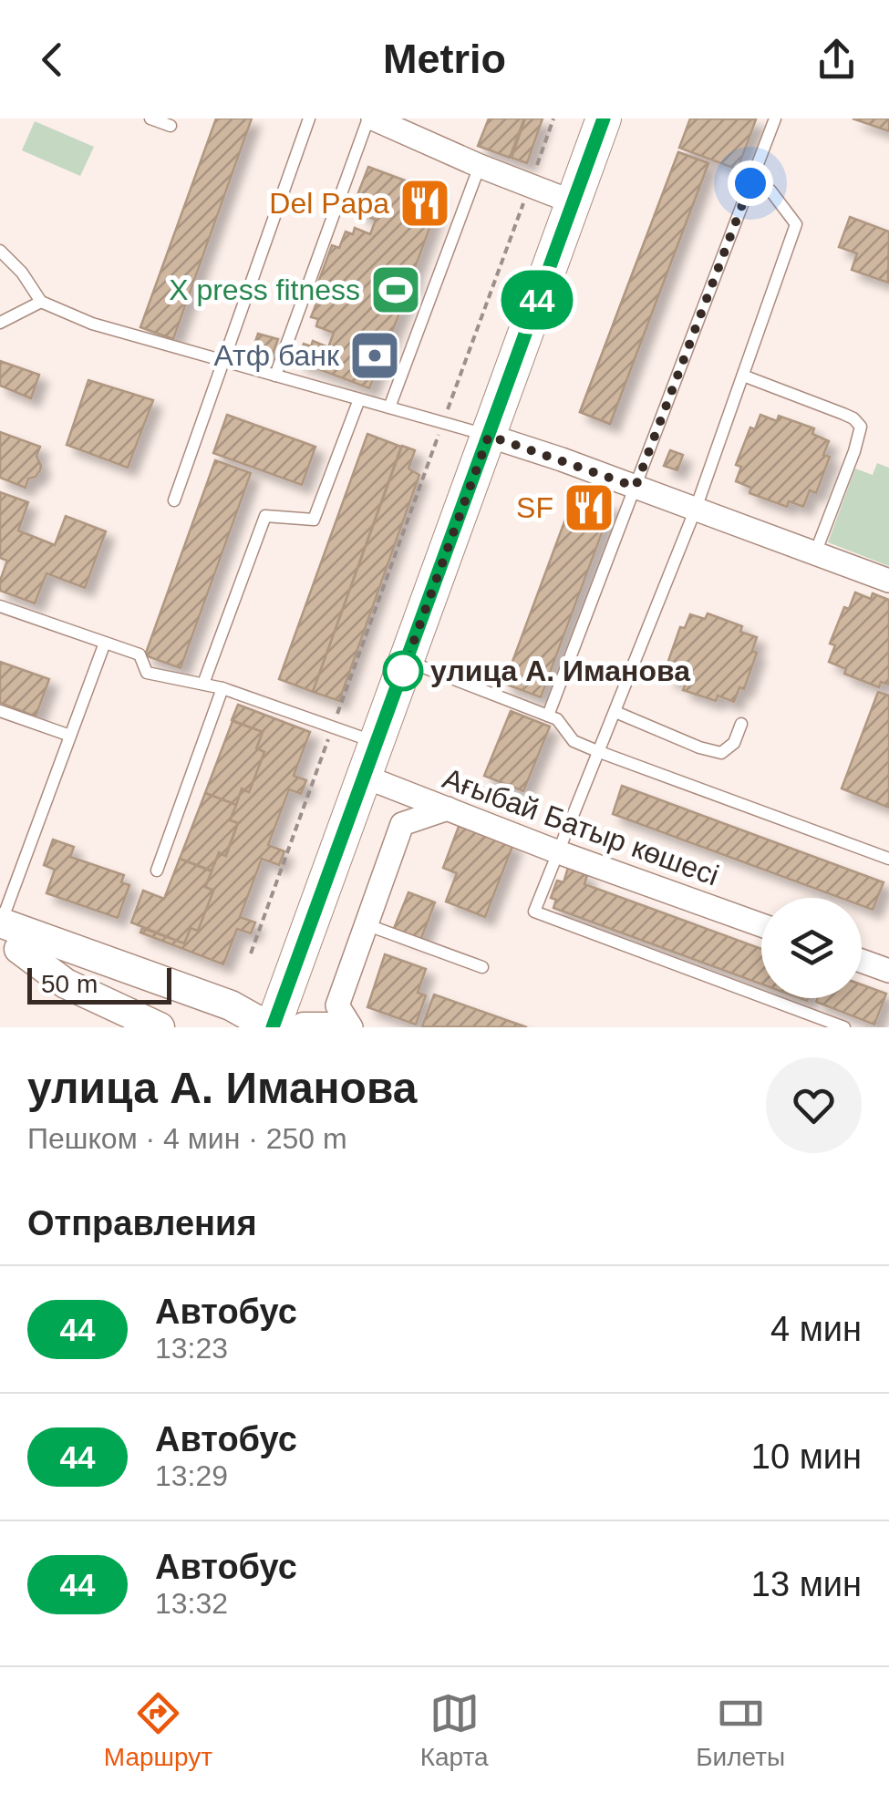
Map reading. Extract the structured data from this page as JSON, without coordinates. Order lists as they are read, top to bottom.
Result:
{
  "streets": {
    "street": ["Ағыбай Батыр көшесі"]
  },
  "places": {
    "restaurant": ["Del Papa", "SF"],
    "sports": ["X press fitness"],
    "bank": ["Атф банк"],
    "other": ["улица А. Иманова"]
  },
  "lines": ["bus line 44"],
  "scale_bar": "50 m",
  "page": {
    "header": "Metrio",
    "on_map": "44",
    "scale": "50 m",
    "heading": [
      ["улица А. Иманова", "Пешком · 4 мин · 250 m"],
      "Отправления"
    ],
    "list": [
      {
        "mark": "44",
        "name": "Автобус",
        "note": "13:23",
        "value": "4 мин"
      },
      {
        "mark": "44",
        "name": "Автобус",
        "note": "13:29",
        "value": "10 мин"
      },
      {
        "mark": "44",
        "name": "Автобус",
        "note": "13:32",
        "value": "13 мин"
      }
    ],
    "tabs": ["Маршрут", "Карта", "Билеты"]
  }
}
